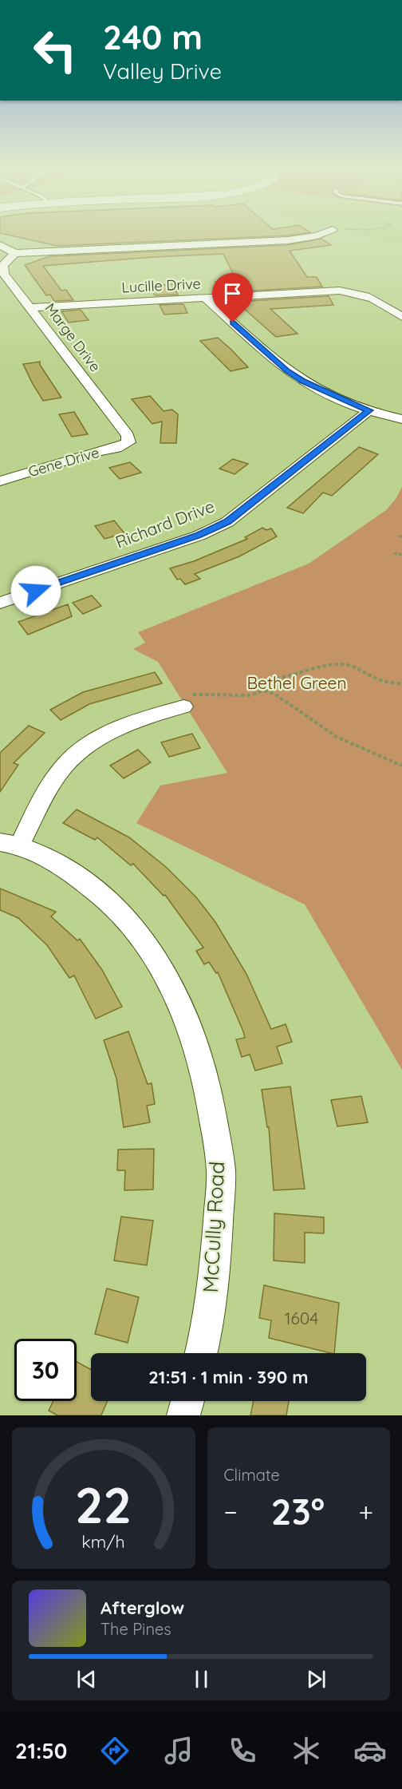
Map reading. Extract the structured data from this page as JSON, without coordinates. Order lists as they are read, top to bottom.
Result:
{
  "streets": {
    "street": [
      "Lucille Drive",
      "Marge Drive",
      "Gene Drive",
      "Richard Drive",
      "McCully Road"
    ]
  },
  "crossings": [
    ["Lucille Drive", "Marge Drive"],
    ["Marge Drive", "Gene Drive"]
  ],
  "parks": ["Bethel Green"],
  "house_numbers": ["1604"],
  "page": {
    "turn": ["240 m", "Valley Drive"],
    "limit": "30",
    "trip": "21:51 · 1 min · 390 m",
    "tile": "Climate",
    "heat": ["−", "23°", "+"],
    "song": ["Afterglow", "The Pines"],
    "tabs": "21:50",
    "gauge": ["22", "km/h"]
  }
}
